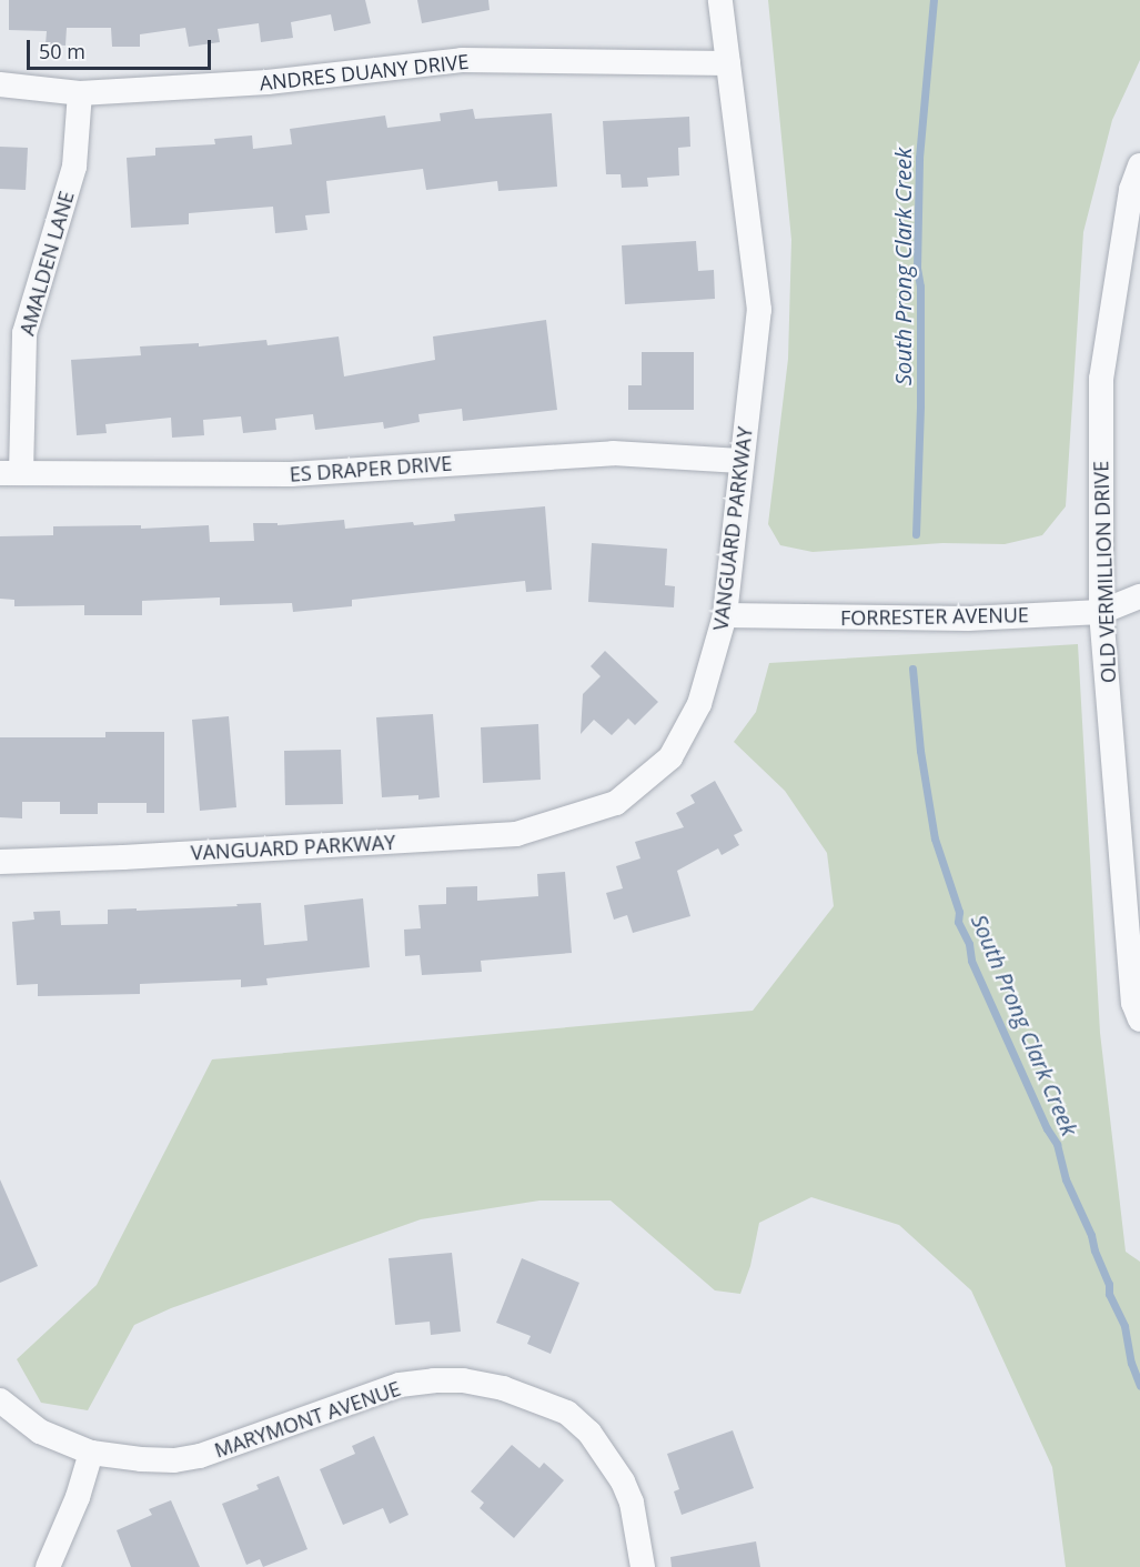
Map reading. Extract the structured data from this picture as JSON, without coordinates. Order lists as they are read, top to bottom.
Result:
{
  "streets": {
    "street": [
      "ANDRES DUANY DRIVE",
      "AMALDEN LANE",
      "ES DRAPER DRIVE",
      "VANGUARD PARKWAY",
      "OLD VERMILLION DRIVE",
      "FORRESTER AVENUE",
      "MARYMONT AVENUE"
    ]
  },
  "crossings": [
    ["ANDRES DUANY DRIVE", "AMALDEN LANE"],
    ["ANDRES DUANY DRIVE", "VANGUARD PARKWAY"],
    ["AMALDEN LANE", "ES DRAPER DRIVE"],
    ["ES DRAPER DRIVE", "VANGUARD PARKWAY"],
    ["VANGUARD PARKWAY", "FORRESTER AVENUE"],
    ["OLD VERMILLION DRIVE", "FORRESTER AVENUE"]
  ],
  "water": ["South Prong Clark Creek"],
  "scale_bar": "50 m"
}
